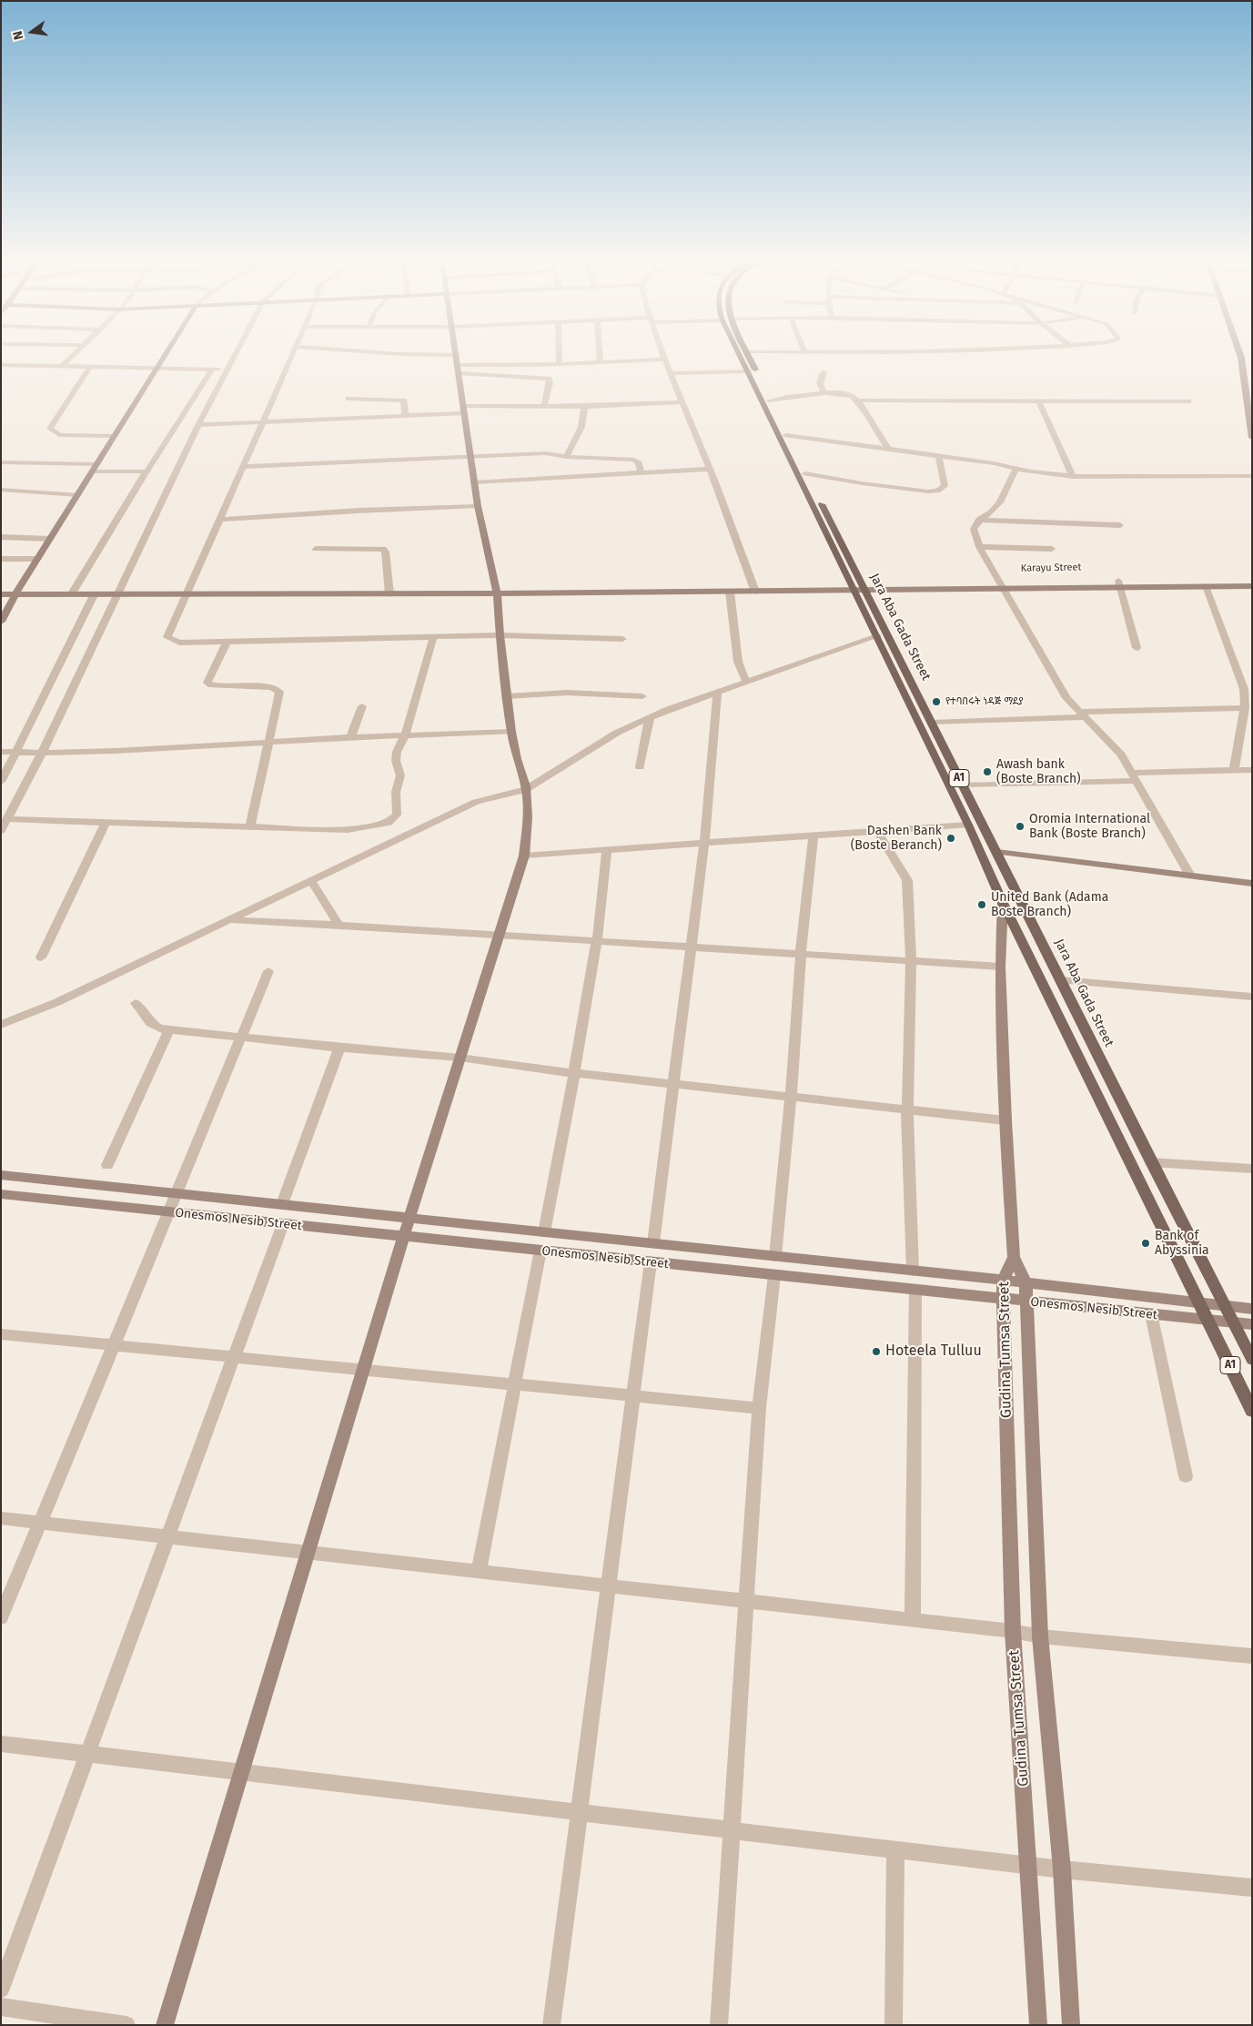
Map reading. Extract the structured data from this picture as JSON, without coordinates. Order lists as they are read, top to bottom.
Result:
{
  "streets": {
    "main road": ["Jara Aba Gada Street", "A1"],
    "street": ["Karayu Street", "Onesmos Nesib Street", "Gudina Tumsa Street"]
  },
  "crossings": [
    ["Karayu Street", "Jara Aba Gada Street"],
    ["Jara Aba Gada Street", "A1"],
    ["Jara Aba Gada Street", "Onesmos Nesib Street"],
    ["A1", "Onesmos Nesib Street"],
    ["Onesmos Nesib Street", "Gudina Tumsa Street"]
  ],
  "places": [
    "የተባበሩት ነዳጅ ማደያ",
    "Awash bank (Boste Branch)",
    "Oromia International Bank (Boste Branch)",
    "Dashen Bank (Boste Beranch)",
    "United Bank (Adama Boste Branch)",
    "Bank of Abyssinia",
    "Hoteela Tulluu"
  ],
  "north": "left"
}
